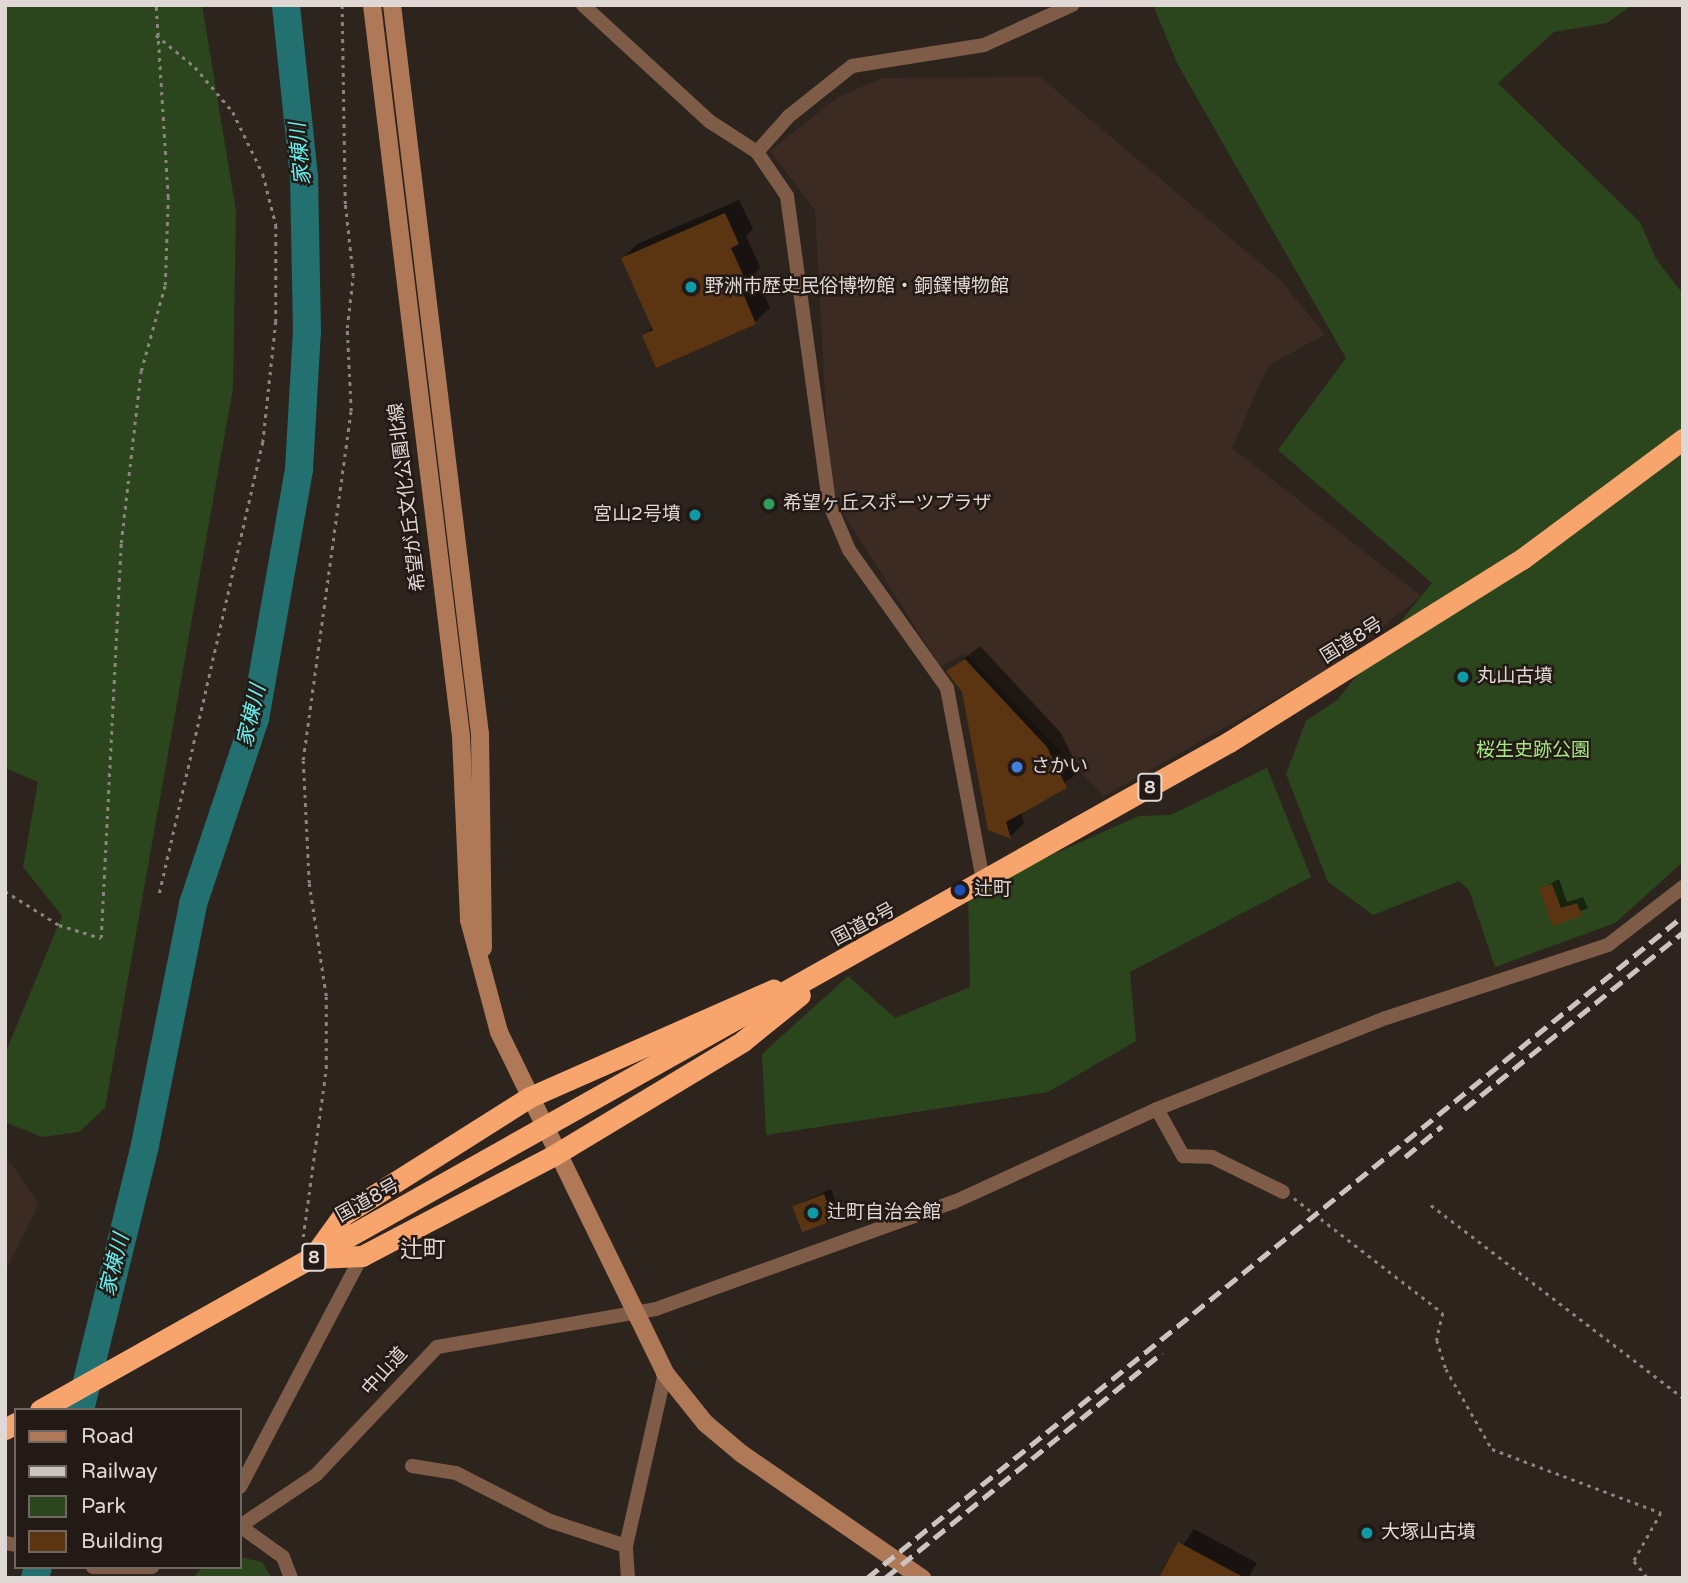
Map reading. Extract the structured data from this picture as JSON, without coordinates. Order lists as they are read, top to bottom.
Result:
{
  "streets": {
    "highway": ["国道8号", "8"],
    "main road": ["希望が丘文化公園北線"],
    "street": ["中山道"]
  },
  "crossings": [
    ["希望が丘文化公園北線", "中山道"]
  ],
  "districts": ["辻町"],
  "water": ["家棟川"],
  "parks": ["桜生史跡公園"],
  "places": [
    "野洲市歴史民俗博物館・銅鐸博物館",
    "希望ヶ丘スポーツプラザ",
    "宮山2号墳",
    "丸山古墳",
    "さかい",
    "辻町",
    "辻町自治会館",
    "大塚山古墳"
  ],
  "legend": [
    "Road",
    "Railway",
    "Park",
    "Building"
  ]
}
